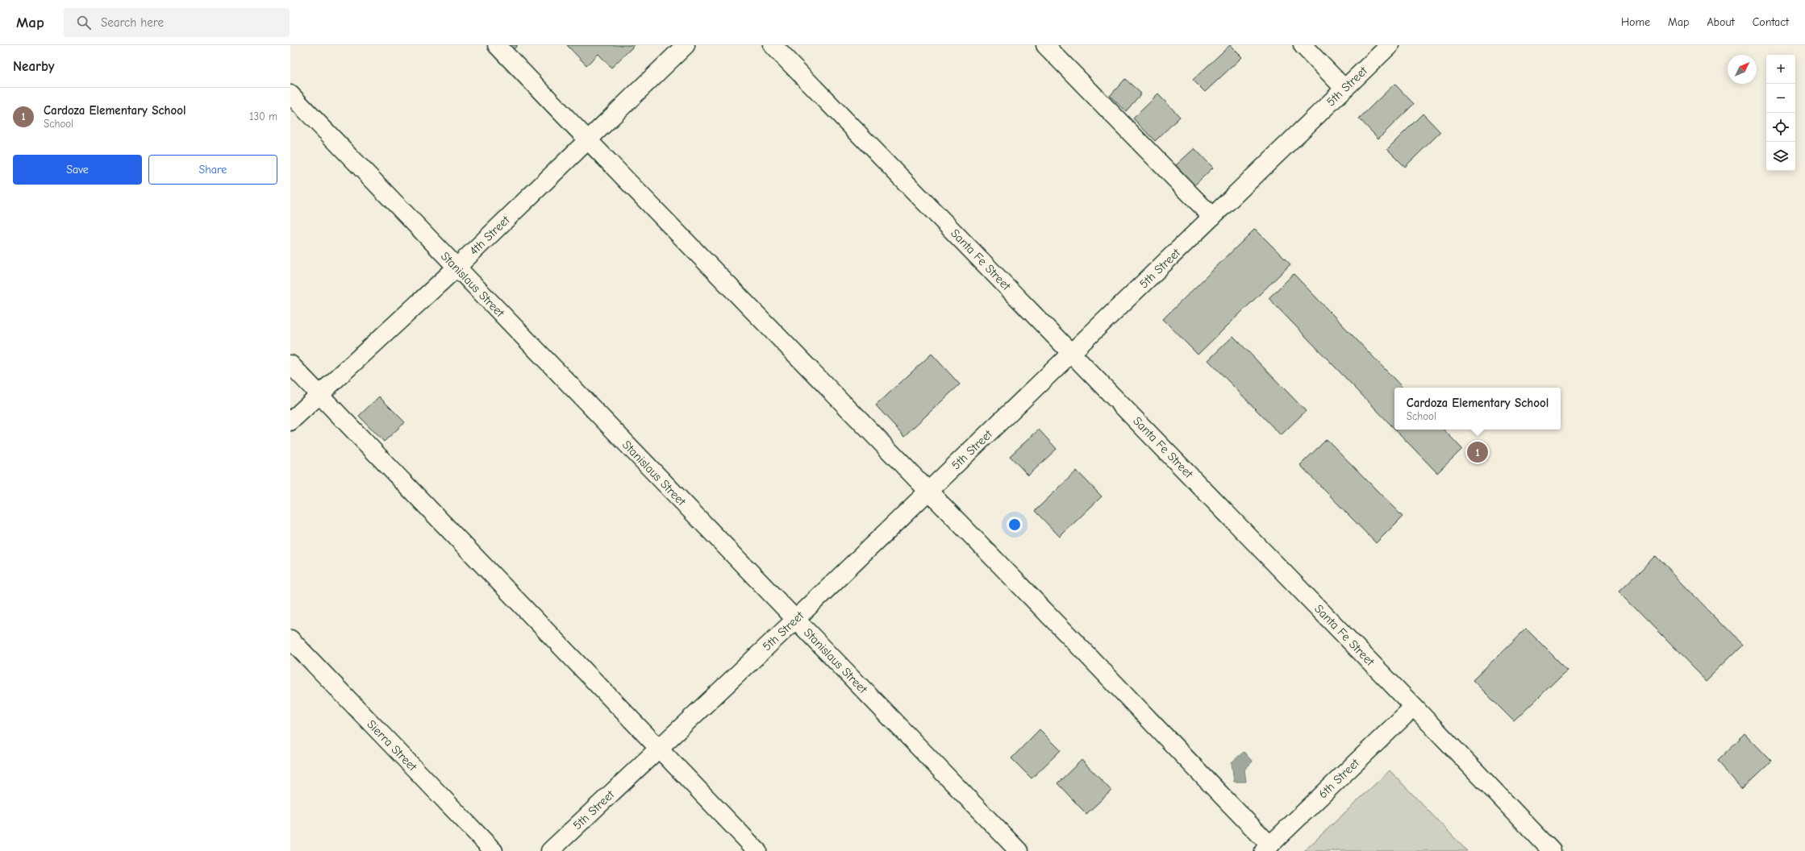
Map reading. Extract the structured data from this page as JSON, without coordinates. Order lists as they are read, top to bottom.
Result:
{
  "streets": {
    "street": [
      "5th Street",
      "4th Street",
      "Santa Fe Street",
      "Stanislaus Street",
      "Sierra Street",
      "6th Street"
    ]
  },
  "crossings": [
    ["5th Street", "Santa Fe Street"],
    ["5th Street", "Stanislaus Street"],
    ["4th Street", "Stanislaus Street"],
    ["Santa Fe Street", "6th Street"]
  ],
  "north": "top right",
  "page": {
    "header": "Map",
    "search": "Search here",
    "nav": [
      "Home",
      "Map",
      "About",
      "Contact"
    ],
    "heading": "Nearby",
    "map_buttons": ["+", "−"],
    "list": [
      {
        "mark": "1",
        "name": "Cardoza Elementary School",
        "note": "School",
        "value": "130 m"
      }
    ],
    "buttons": ["Save", "Share"],
    "popup": ["Cardoza Elementary School", "School"],
    "pins": "1"
  }
}
